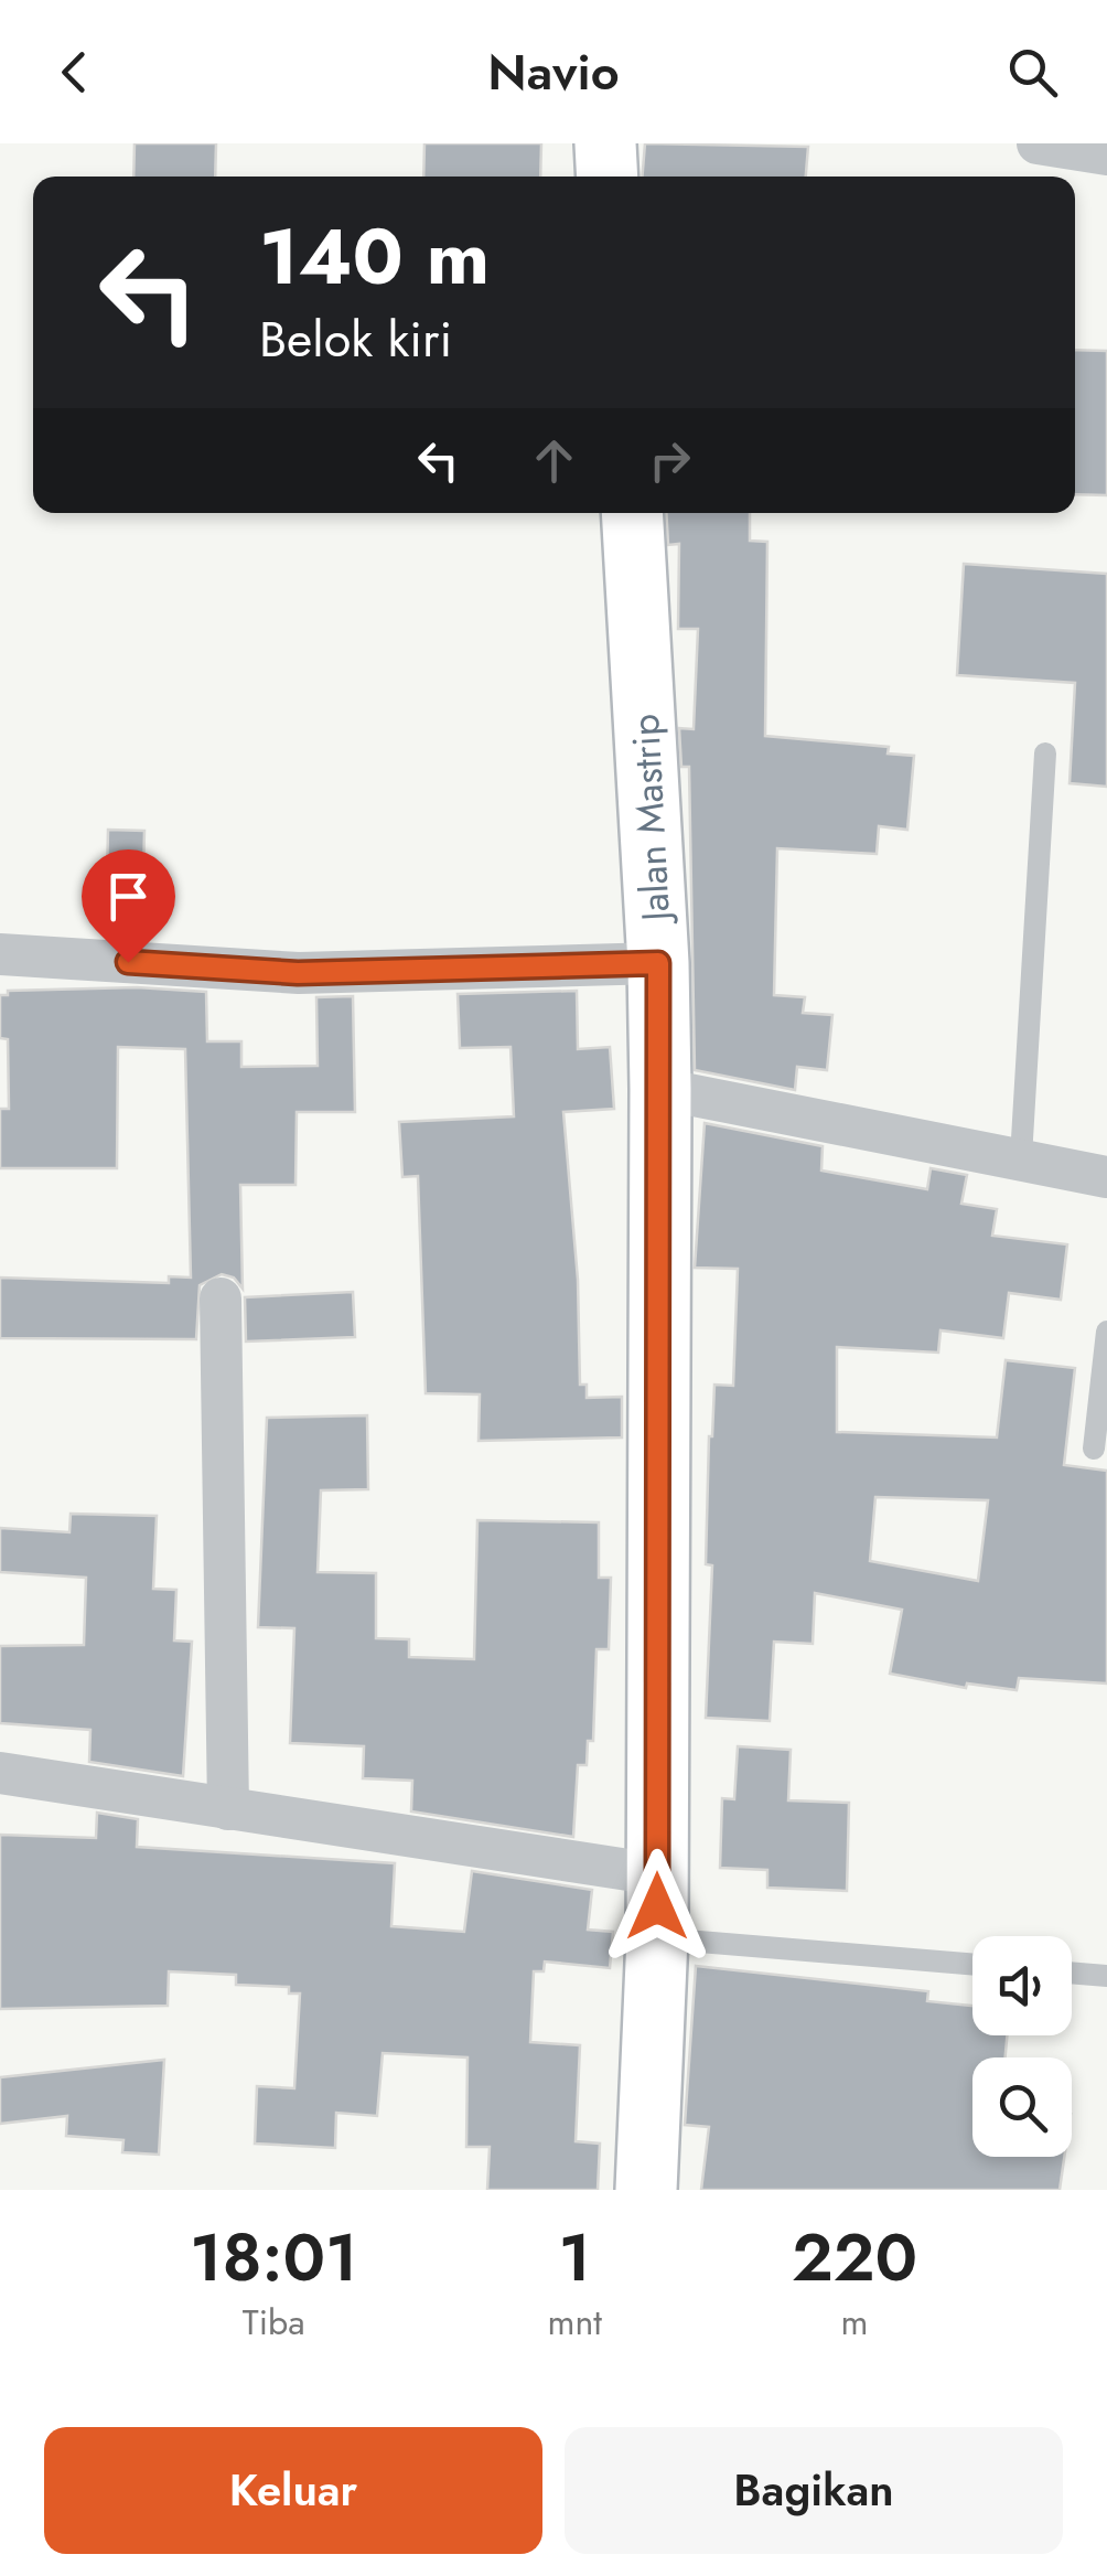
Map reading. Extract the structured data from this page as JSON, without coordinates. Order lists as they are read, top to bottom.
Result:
{
  "streets": {
    "main road": ["Jalan Mastrip"]
  },
  "page": {
    "header": "Navio",
    "turn": ["140 m", "Belok kiri"],
    "eta": [
      "18:01",
      "Tiba",
      "1",
      "mnt",
      "220",
      "m"
    ],
    "buttons": ["Keluar", "Bagikan"]
  }
}
